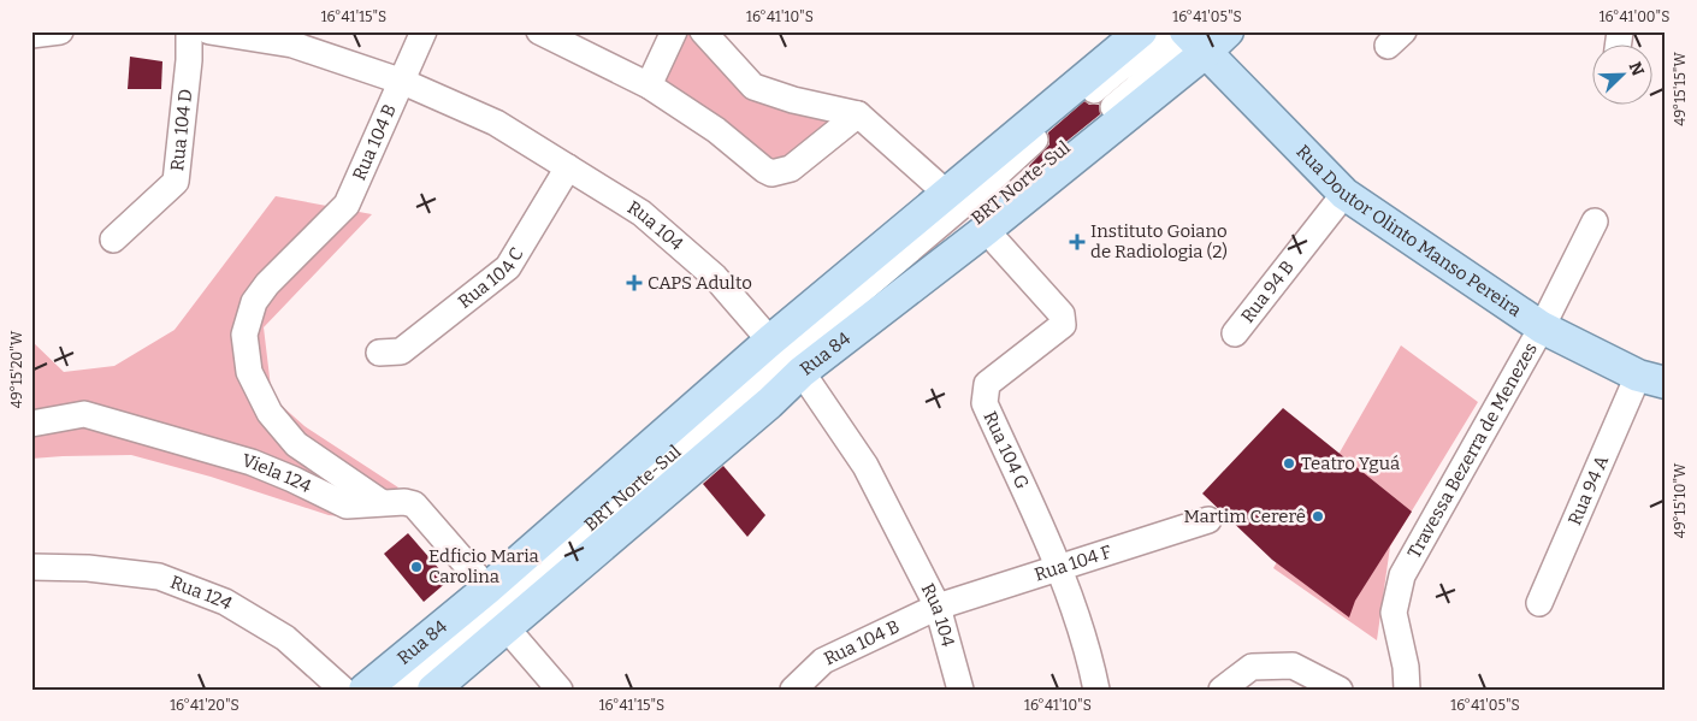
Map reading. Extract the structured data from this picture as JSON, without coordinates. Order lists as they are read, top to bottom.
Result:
{
  "streets": {
    "main road": ["Rua Doutor Olinto Manso Pereira", "Rua 84"],
    "street": [
      "Rua 104 D",
      "Rua 104 B",
      "BRT Norte-Sul",
      "Rua 104",
      "Rua 104 C",
      "Rua 94 B",
      "Travessa Bezerra de Menezes",
      "Rua 104 G",
      "Viela 124",
      "Rua 94 A",
      "Rua 104 F",
      "Rua 124"
    ]
  },
  "crossings": [
    ["Rua 104 B", "Rua 104"],
    ["Rua 104 B", "Viela 124"],
    ["Rua 104 B", "Rua 104 F"],
    ["BRT Norte-Sul", "Rua 104"],
    ["BRT Norte-Sul", "Rua Doutor Olinto Manso Pereira"],
    ["BRT Norte-Sul", "Rua 84"],
    ["Rua 104", "Rua 104 C"],
    ["Rua 104", "Rua 84"],
    ["Rua 104", "Rua 104 F"],
    ["Rua Doutor Olinto Manso Pereira", "Rua 94 B"],
    ["Rua Doutor Olinto Manso Pereira", "Rua 84"],
    ["Rua Doutor Olinto Manso Pereira", "Travessa Bezerra de Menezes"],
    ["Rua Doutor Olinto Manso Pereira", "Rua 94 A"],
    ["Rua 84", "Rua 104 G"],
    ["Rua 84", "Viela 124"],
    ["Rua 104 G", "Rua 104 F"]
  ],
  "places": {
    "health": ["Instituto Goiano de Radiologia (2)", "CAPS Adulto"],
    "other": ["Teatro Yguá", "Martim Cererê", "Edficio Maria Carolina"]
  },
  "north": "top right",
  "coordinates": [
    "16°41'15\"S",
    "16°41'10\"S",
    "16°41'05\"S",
    "16°41'00\"S",
    "49°15'15\"W",
    "49°15'20\"W",
    "49°15'10\"W",
    "16°41'20\"S"
  ]
}
